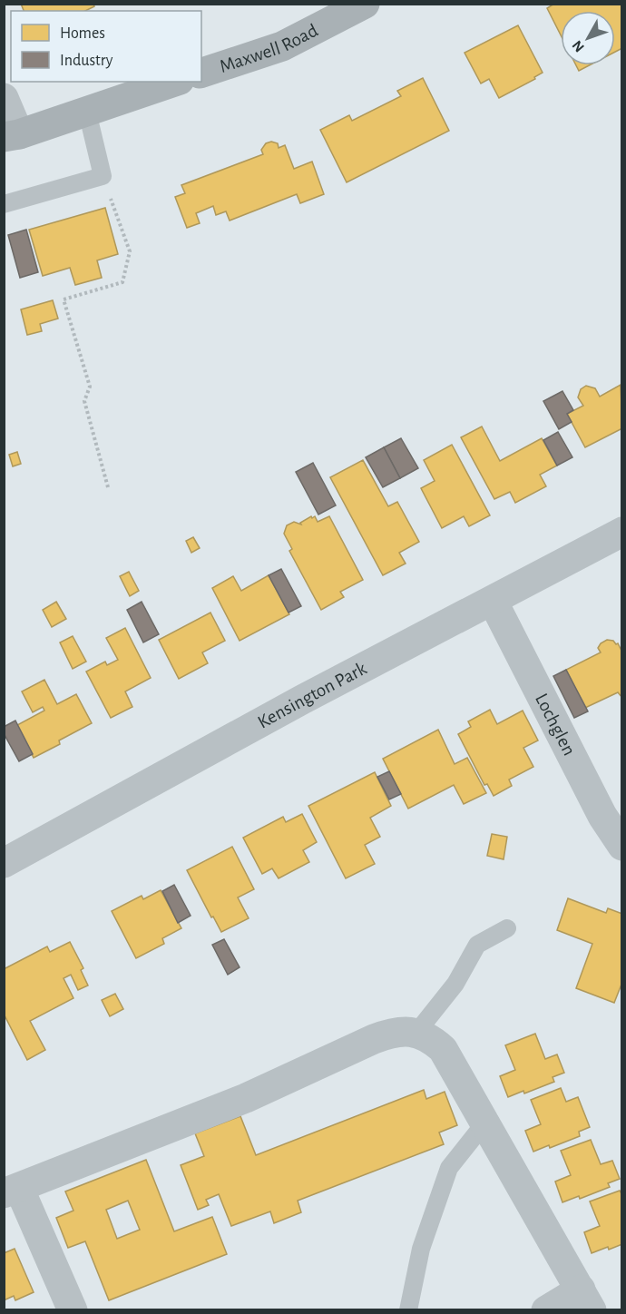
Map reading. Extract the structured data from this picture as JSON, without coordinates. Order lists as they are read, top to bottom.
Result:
{
  "streets": {
    "street": ["Maxwell Road", "Kensington Park", "Lochglen"]
  },
  "crossings": [
    ["Kensington Park", "Lochglen"]
  ],
  "legend": ["Homes", "Industry"],
  "north": "bottom left"
}
